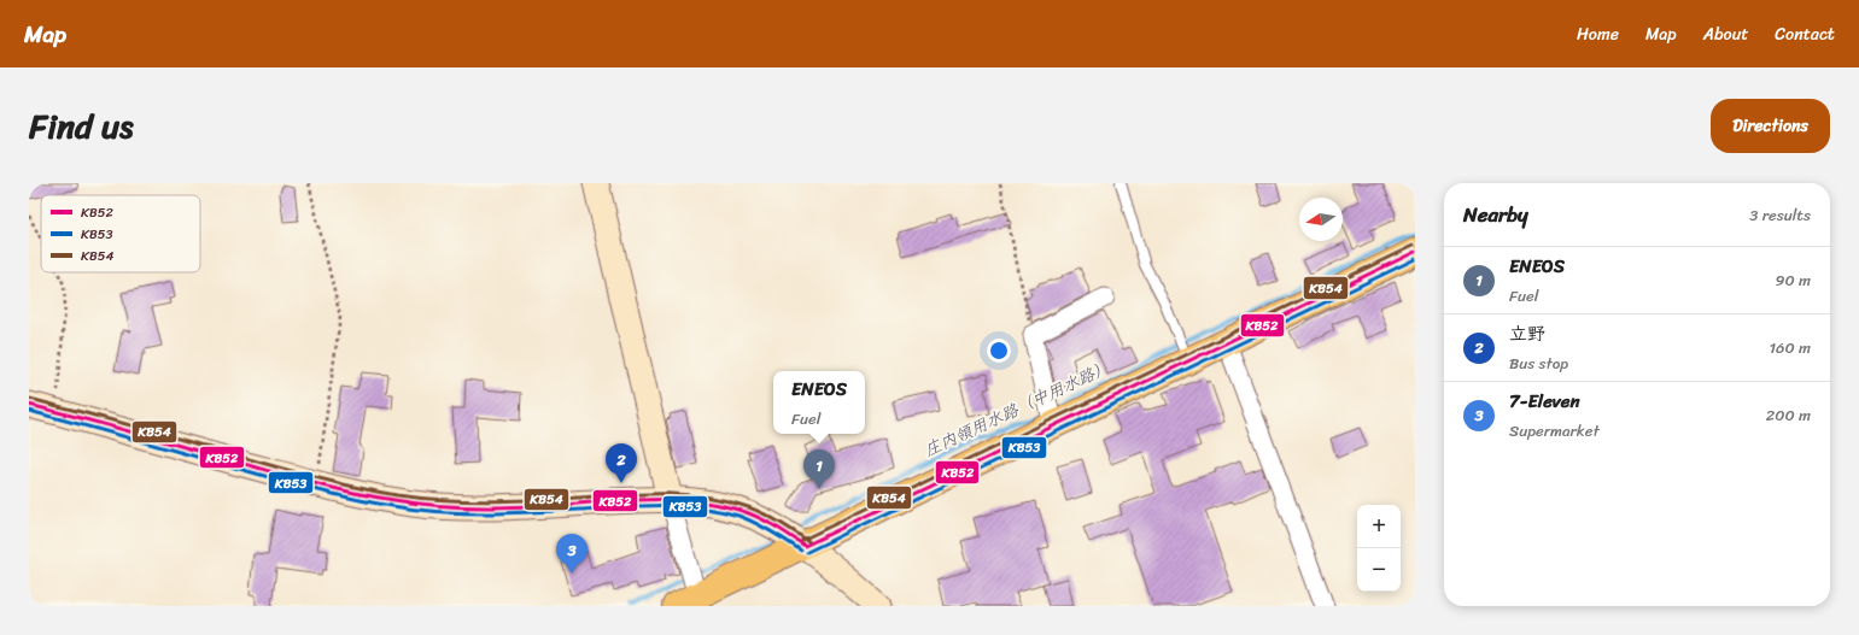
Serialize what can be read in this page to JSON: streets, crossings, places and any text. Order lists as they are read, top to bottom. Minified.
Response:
{"water":["庄内領用水路（中用水路）"],"lines":["transit line KB54","transit line KB52","transit line KB53"],"legend":["KB52","KB53","KB54"],"north":"left","page":{"header":"Map","nav":["Home","Map","About","Contact"],"title":"Find us","buttons":"Directions","heading":["Nearby","3 results"],"list":[{"mark":"1","name":"ENEOS","note":"Fuel","value":"90 m"},{"mark":"2","name":"立野","note":"Bus stop","value":"160 m"},{"mark":"3","name":"7-Eleven","note":"Supermarket","value":"200 m"}],"popup":["ENEOS","Fuel"],"pins":["2","1","3"],"map_buttons":["+","−"]}}
